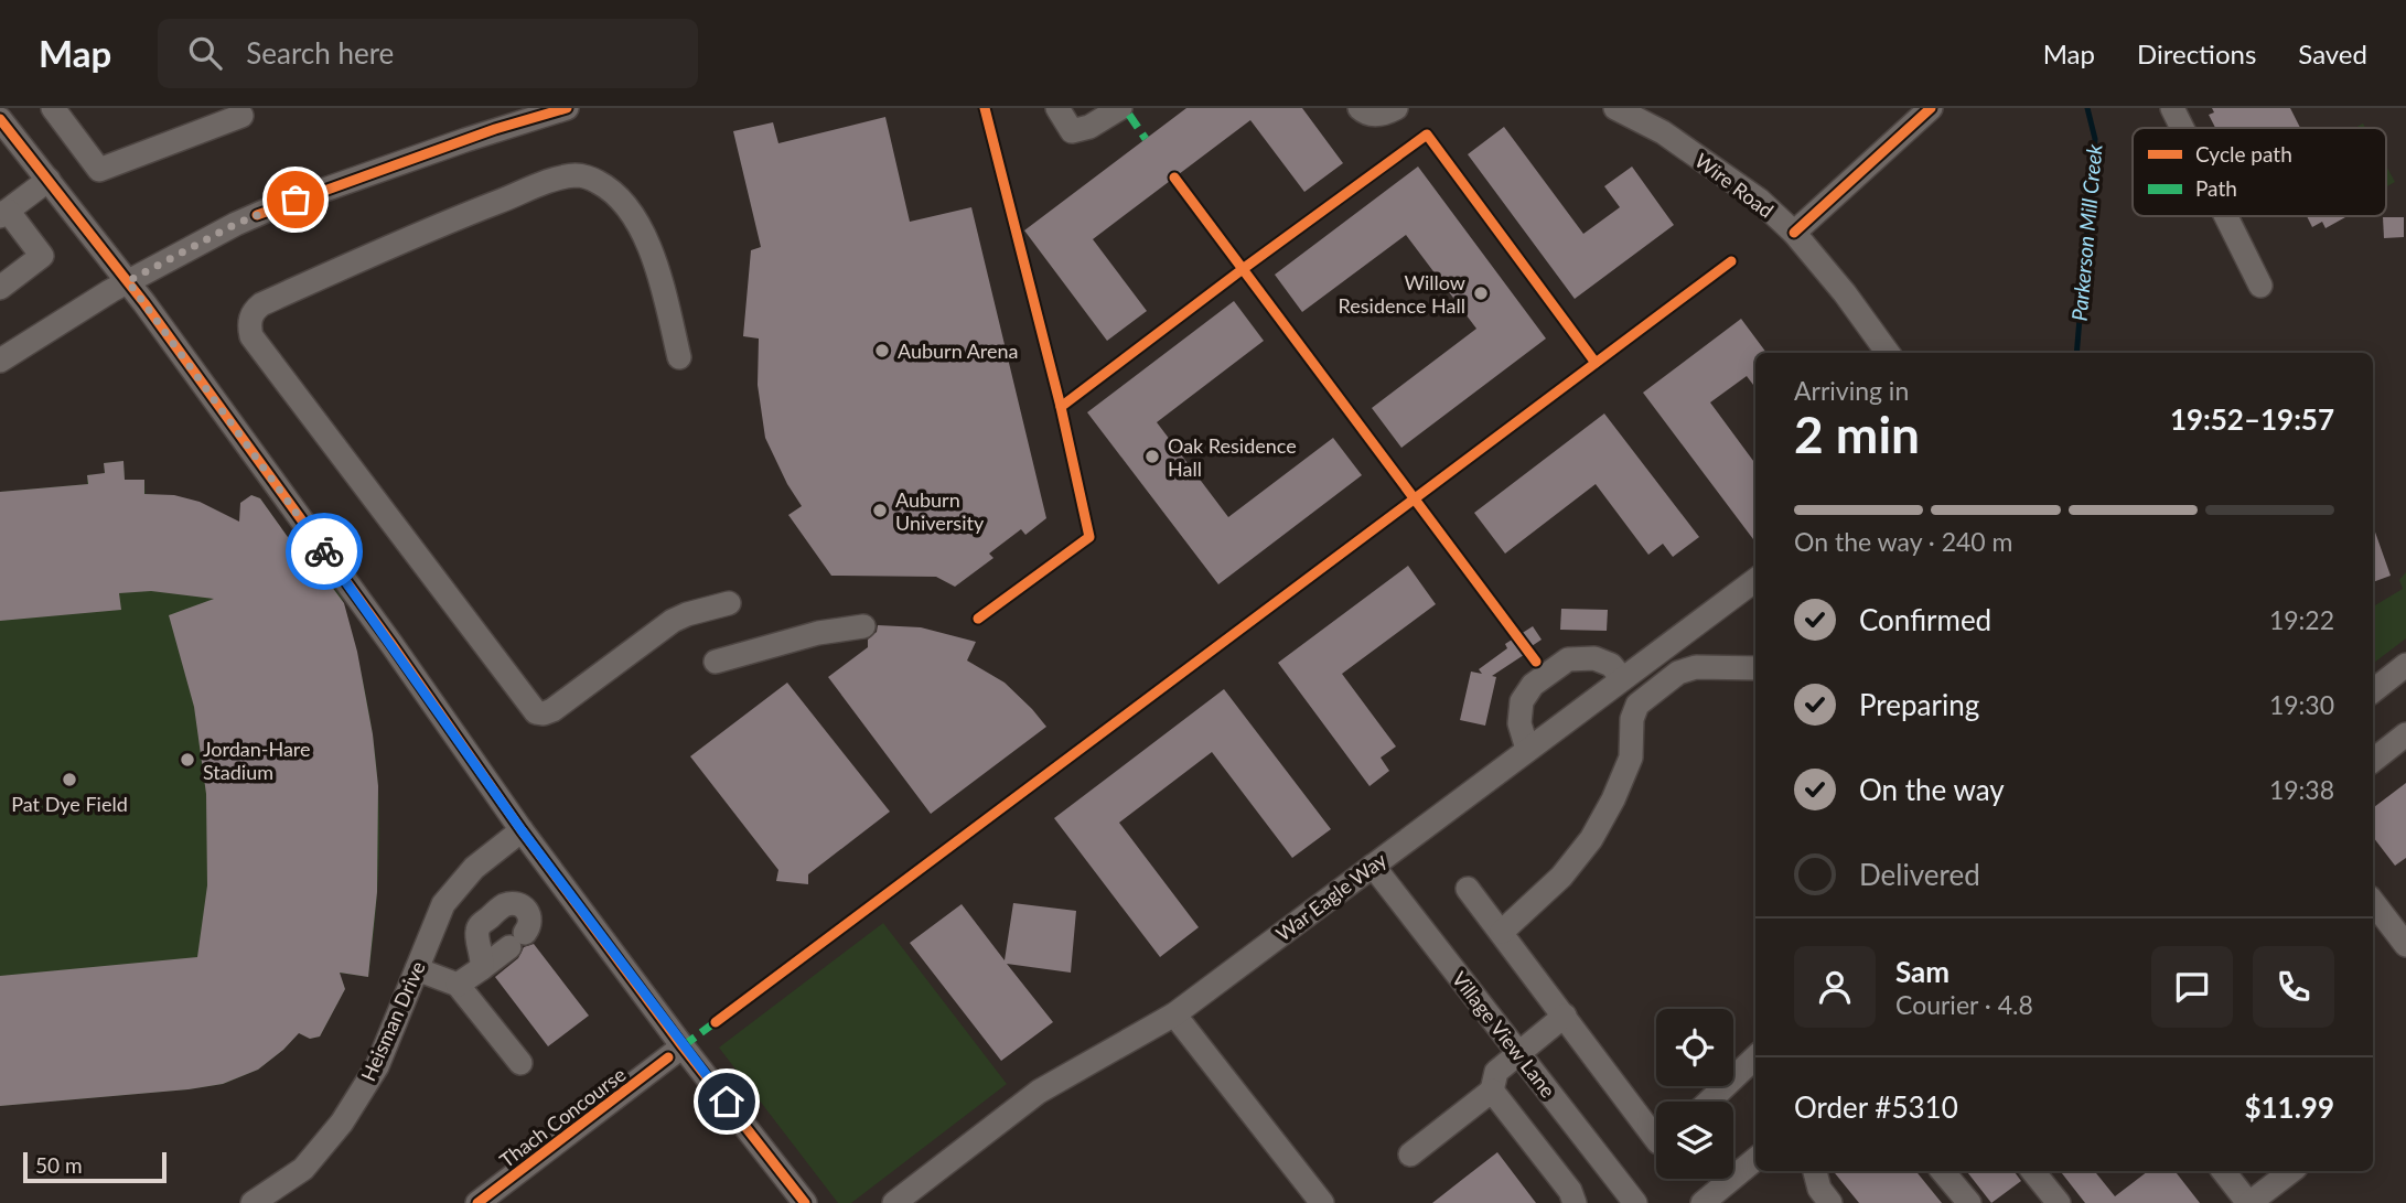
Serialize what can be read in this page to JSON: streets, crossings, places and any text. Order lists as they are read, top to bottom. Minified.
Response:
{"streets":{"street":["Wire Road","War Eagle Way","Heisman Drive","Village View Lane","Thach Concourse"]},"crossings":[["War Eagle Way","Village View Lane"]],"water":["Parkerson Mill Creek"],"places":["Willow Residence Hall","Auburn Arena","Oak Residence Hall","Auburn University","Jordan-Hare Stadium","Pat Dye Field"],"legend":["Cycle path","Path"],"scale_bar":"50 m","page":{"header":"Map","search":"Search here","nav":["Map","Directions","Saved"],"heading":["2 min","Arriving in","19:52–19:57"],"panel":["Sam","Courier · 4.8","Order #5310","$11.99"],"bar":"On the way · 240 m","list":[["Confirmed","19:22"],["Preparing","19:30"],["On the way","19:38"],"Delivered"],"scale":"50 m"}}
